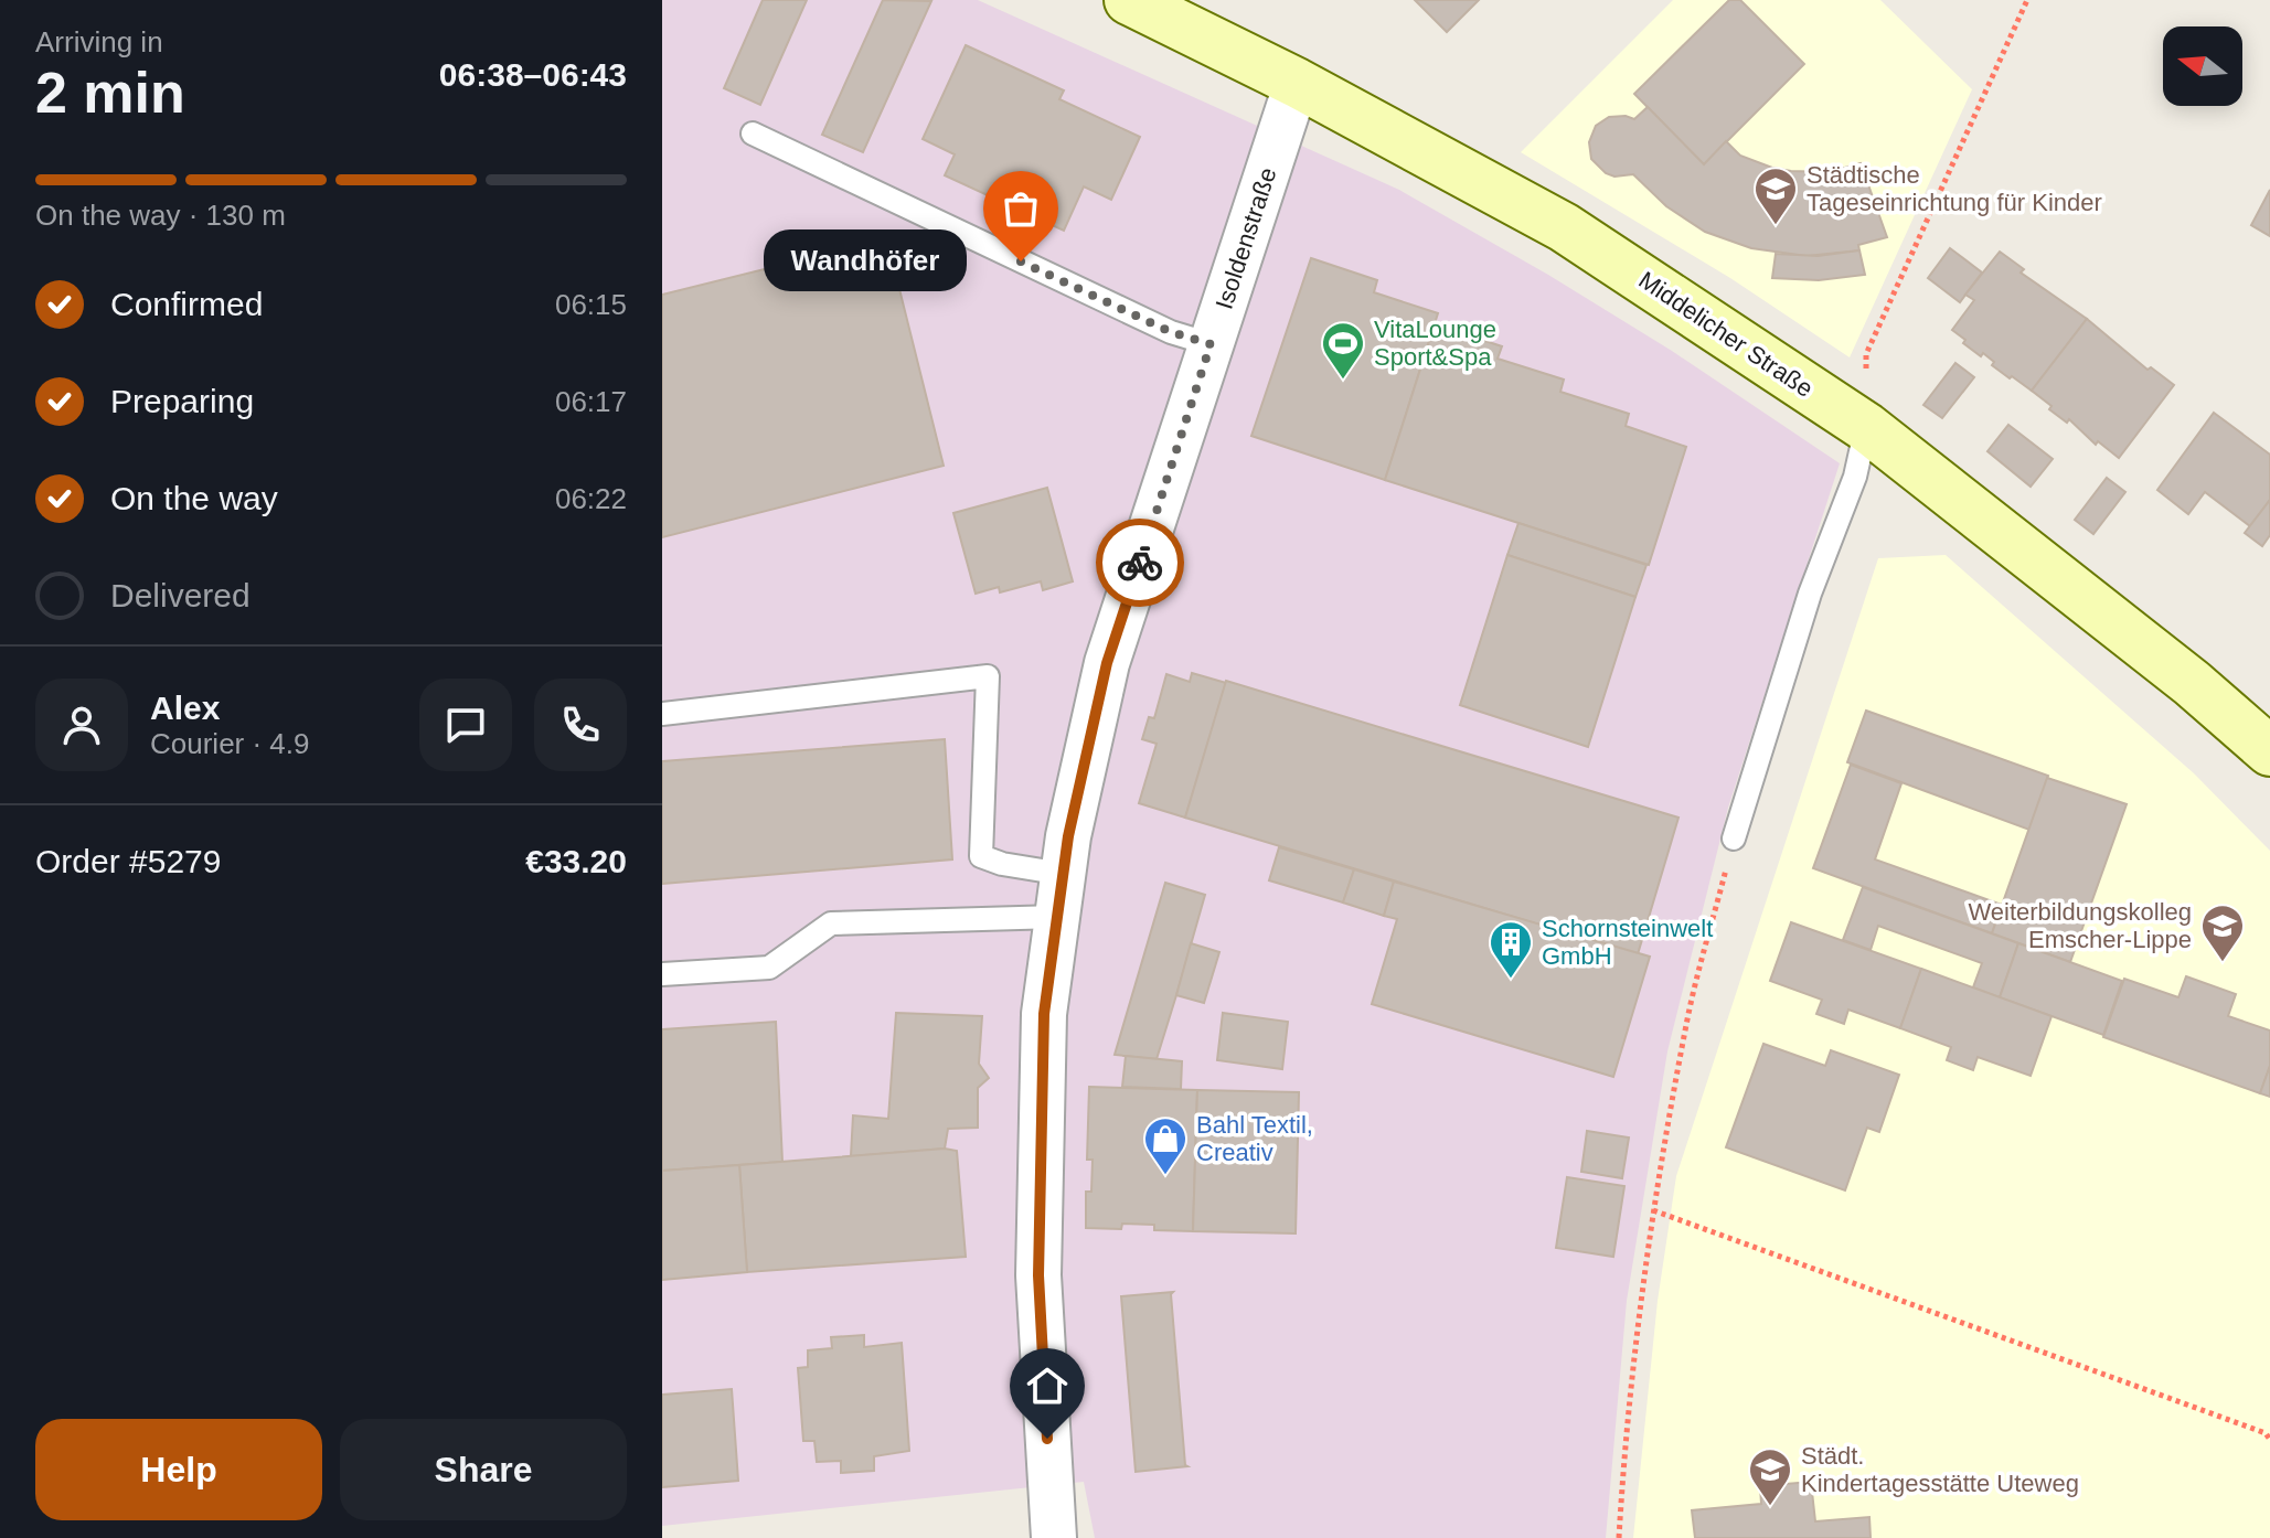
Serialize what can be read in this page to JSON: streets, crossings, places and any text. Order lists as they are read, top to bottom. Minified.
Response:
{"streets":{"street":["Isoldenstraße","Middelicher Straße"]},"crossings":[["Isoldenstraße","Middelicher Straße"]],"places":{"school or university":["Städtische Tageseinrichtung für Kinder","Weiterbildungskolleg Emscher-Lippe","Städt. Kindertagesstätte Uteweg"],"other":["Wandhöfer"],"sports":["VitaLounge Sport&Spa"],"building":["Schornsteinwelt GmbH"],"shop":["Bahl Textil, Creativ"]},"north":"left","page":{"heading":["2 min","Arriving in","06:38–06:43"],"panel":["Alex","Courier · 4.9","Order #5279","€33.20"],"bar":"On the way · 130 m","bubble":"Wandhöfer","list":[["Confirmed","06:15"],["Preparing","06:17"],["On the way","06:22"],"Delivered"],"buttons":["Help","Share"]}}
